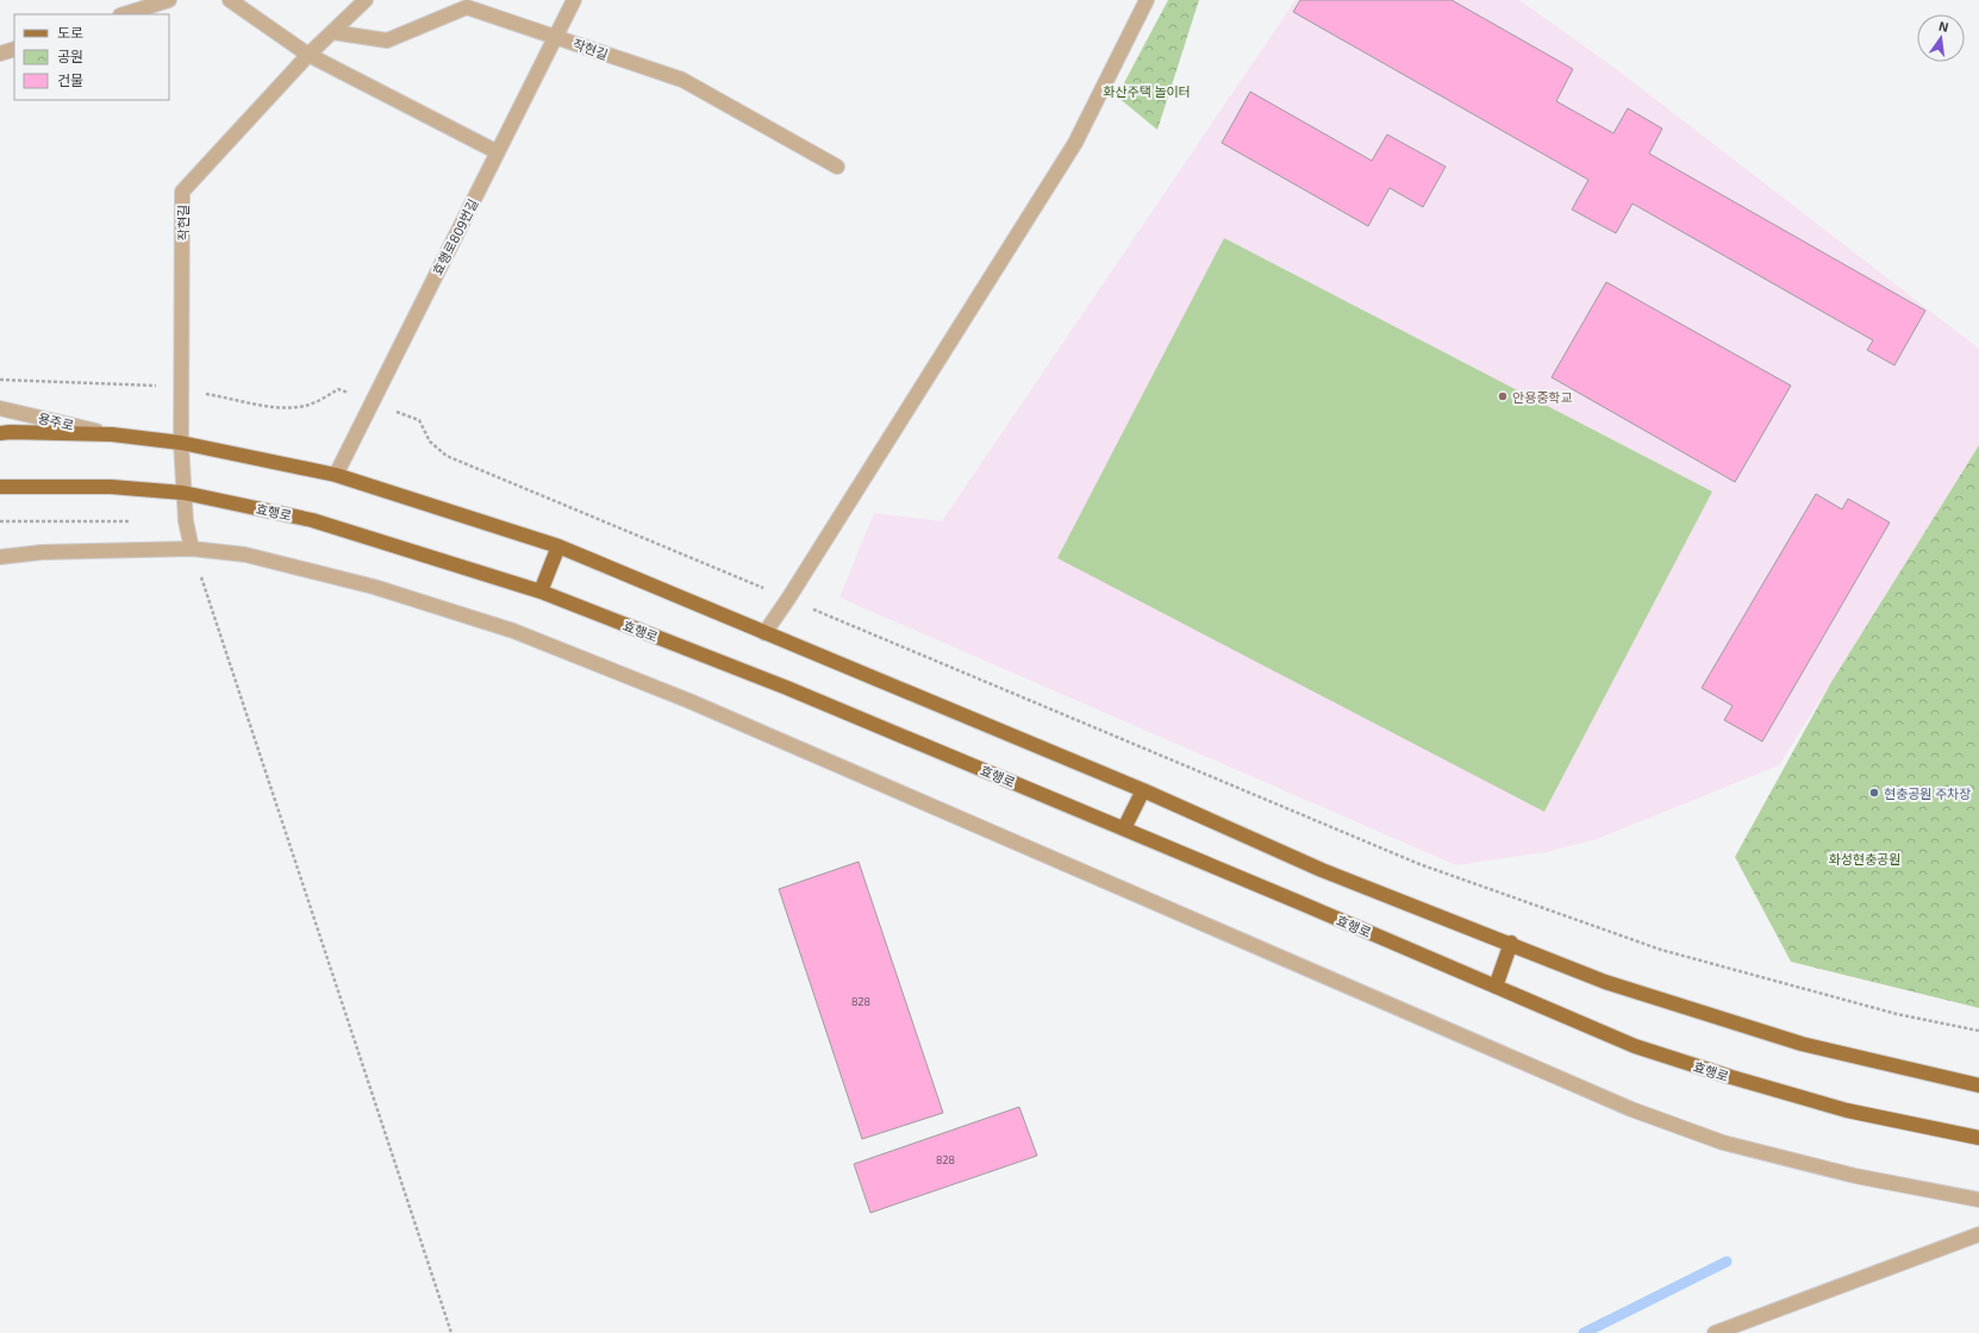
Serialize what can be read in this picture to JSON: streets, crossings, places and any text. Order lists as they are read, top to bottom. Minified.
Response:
{"streets":{"main road":["효행로"],"street":["작현길","효행로809번길","용주로"]},"crossings":[["작현길","효행로809번길"],["작현길","효행로"]],"parks":["화산주택 놀이터","화성현충공원"],"places":["안용중학교","현충공원 주차장"],"house_numbers":["828","828"],"legend":["도로","공원","건물"],"north":"top"}
